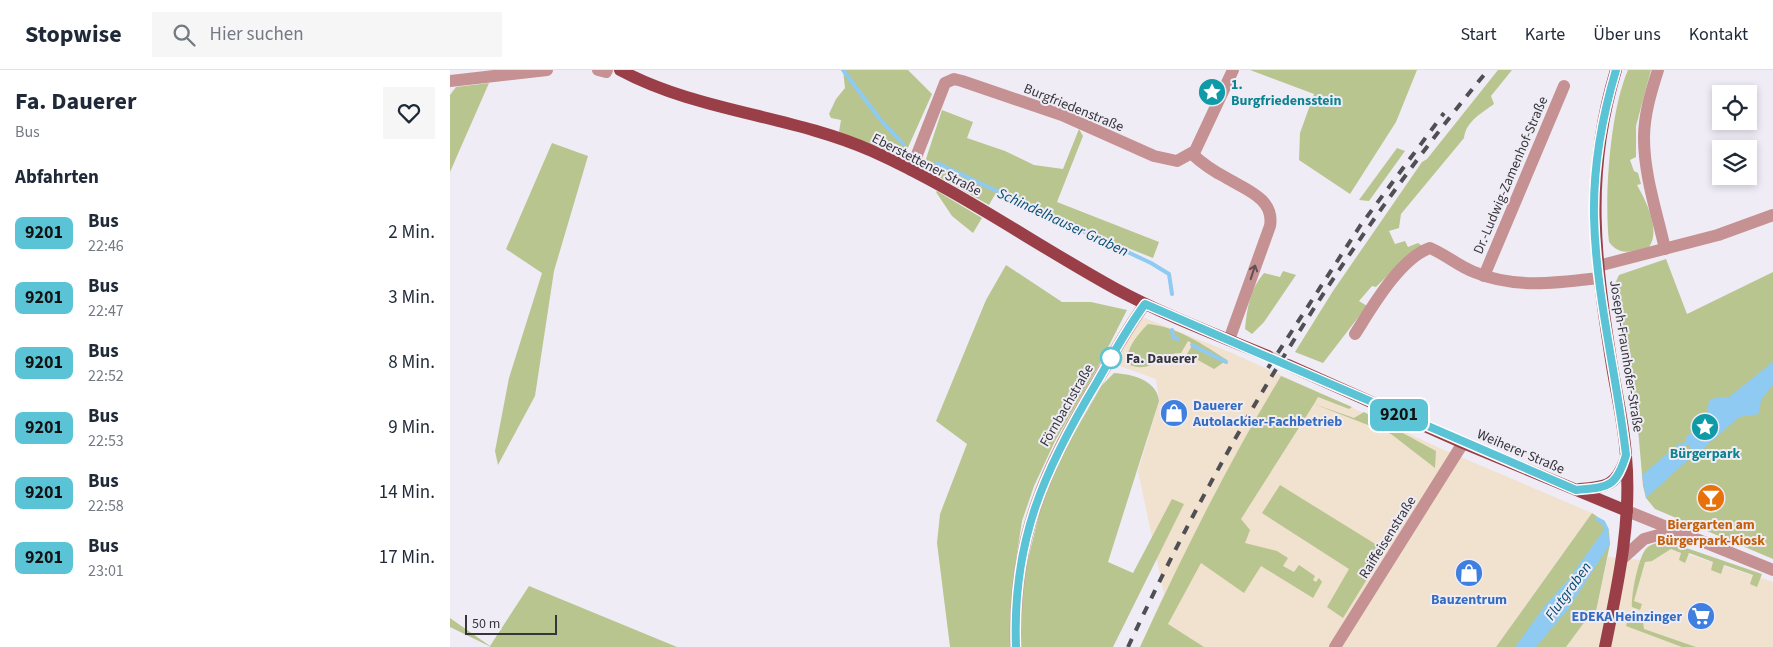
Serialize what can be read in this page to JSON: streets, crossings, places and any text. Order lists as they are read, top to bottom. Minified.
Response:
{"streets":{"main road":["Eberstettener Straße","Joseph-Fraunhofer-Straße","Weiherer Straße"],"street":["Burgfriedenstraße","Dr.-Ludwig-Zamenhof-Straße","Förnbachstraße","Raiffeisenstraße"]},"crossings":[["Burgfriedenstraße","Eberstettener Straße"],["Eberstettener Straße","Förnbachstraße"],["Dr.-Ludwig-Zamenhof-Straße","Joseph-Fraunhofer-Straße"],["Joseph-Fraunhofer-Straße","Weiherer Straße"],["Weiherer Straße","Raiffeisenstraße"]],"water":["Schindelhauser Graben","Flutgraben"],"places":{"place":["1. Burgfriedensstein","Bürgerpark"],"other":["Fa. Dauerer"],"shop":["Dauerer Autolackier-Fachbetrieb","Bauzentrum"],"bar":["Biergarten am Bürgerpark-Kiosk"],"supermarket":["EDEKA Heinzinger"]},"lines":["bus line 9201"],"scale_bar":"50 m","page":{"header":"Stopwise","search":"Hier suchen","nav":["Start","Karte","Über uns","Kontakt"],"heading":[["Fa. Dauerer","Bus"],"Abfahrten"],"on_map":"9201","list":[{"mark":"9201","name":"Bus","note":"22:46","value":"2 Min."},{"mark":"9201","name":"Bus","note":"22:47","value":"3 Min."},{"mark":"9201","name":"Bus","note":"22:52","value":"8 Min."},{"mark":"9201","name":"Bus","note":"22:53","value":"9 Min."},{"mark":"9201","name":"Bus","note":"22:58","value":"14 Min."},{"mark":"9201","name":"Bus","note":"23:01","value":"17 Min."}],"scale":"50 m"}}
